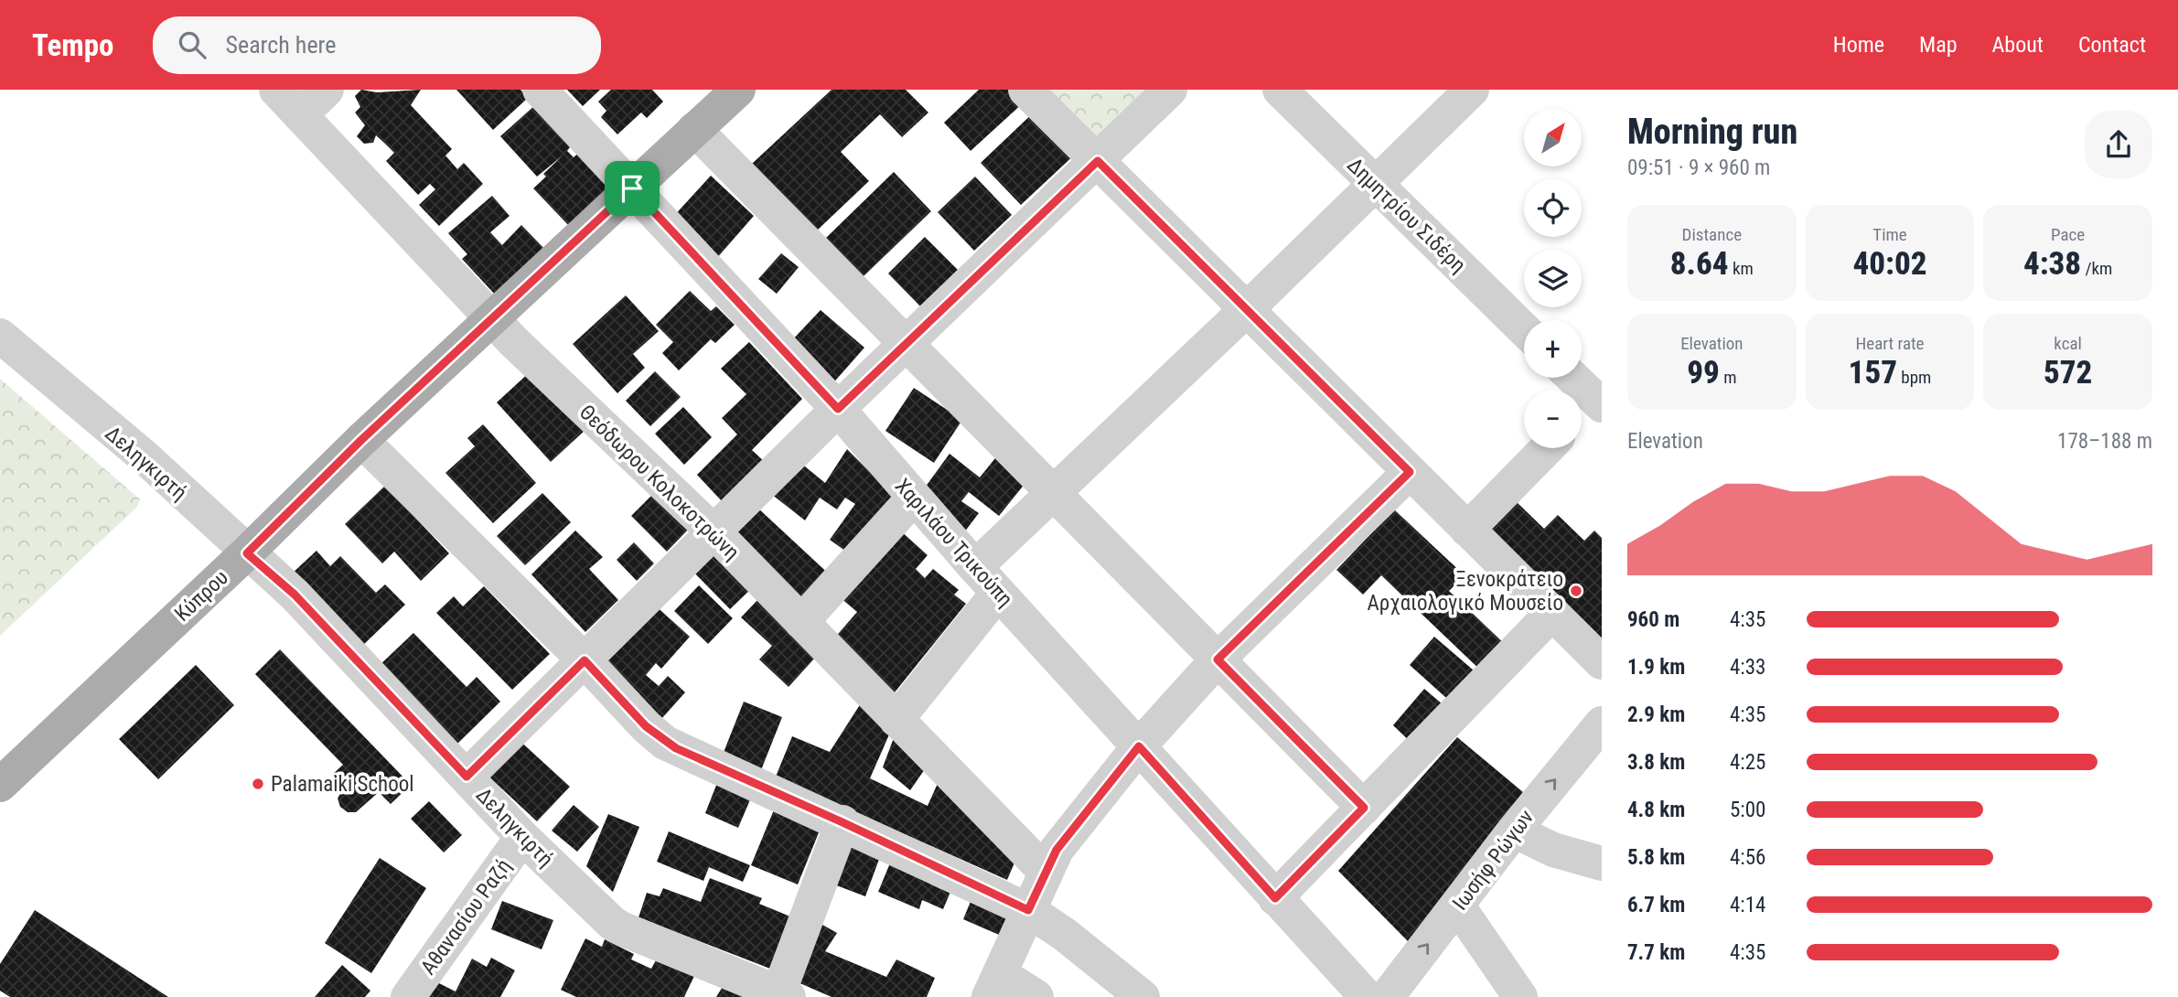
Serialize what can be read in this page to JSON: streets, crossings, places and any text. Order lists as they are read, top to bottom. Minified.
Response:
{"streets":{"main road":["Κύπρου"],"street":["Δημητρίου Σιδέρη","Δεληγκιρτή","Θεόδωρου Κολοκοτρώνη","Χαριλάου Τρικούπη","Ιωσήφ Ρώγων","Αθανασίου Ραζή"]},"crossings":[["Δεληγκιρτή","Κύπρου"],["Δεληγκιρτή","Αθανασίου Ραζή"],["Θεόδωρου Κολοκοτρώνη","Κύπρου"],["Χαριλάου Τρικούπη","Κύπρου"]],"places":["Ξενοκράτειο Αρχαιολογικό Μουσείο","Palamaiki School"],"north":"top right","page":{"header":"Tempo","search":"Search here","nav":["Home","Map","About","Contact"],"heading":["Morning run","09:51 · 9 × 960 m"],"map_buttons":["+","−"],"stats":[["Distance","8.64 km"],["Time","40:02"],["Pace","4:38 /km"],["Elevation","99 m"],["Heart rate","157 bpm"],["kcal","572"]],"chart":["Elevation","178–188 m"],"list":[{"name":"960 m","note":"4:35"},{"name":"1.9 km","note":"4:33"},{"name":"2.9 km","note":"4:35"},{"name":"3.8 km","note":"4:25"},{"name":"4.8 km","note":"5:00"},{"name":"5.8 km","note":"4:56"},{"name":"6.7 km","note":"4:14"},{"name":"7.7 km","note":"4:35"}]}}
